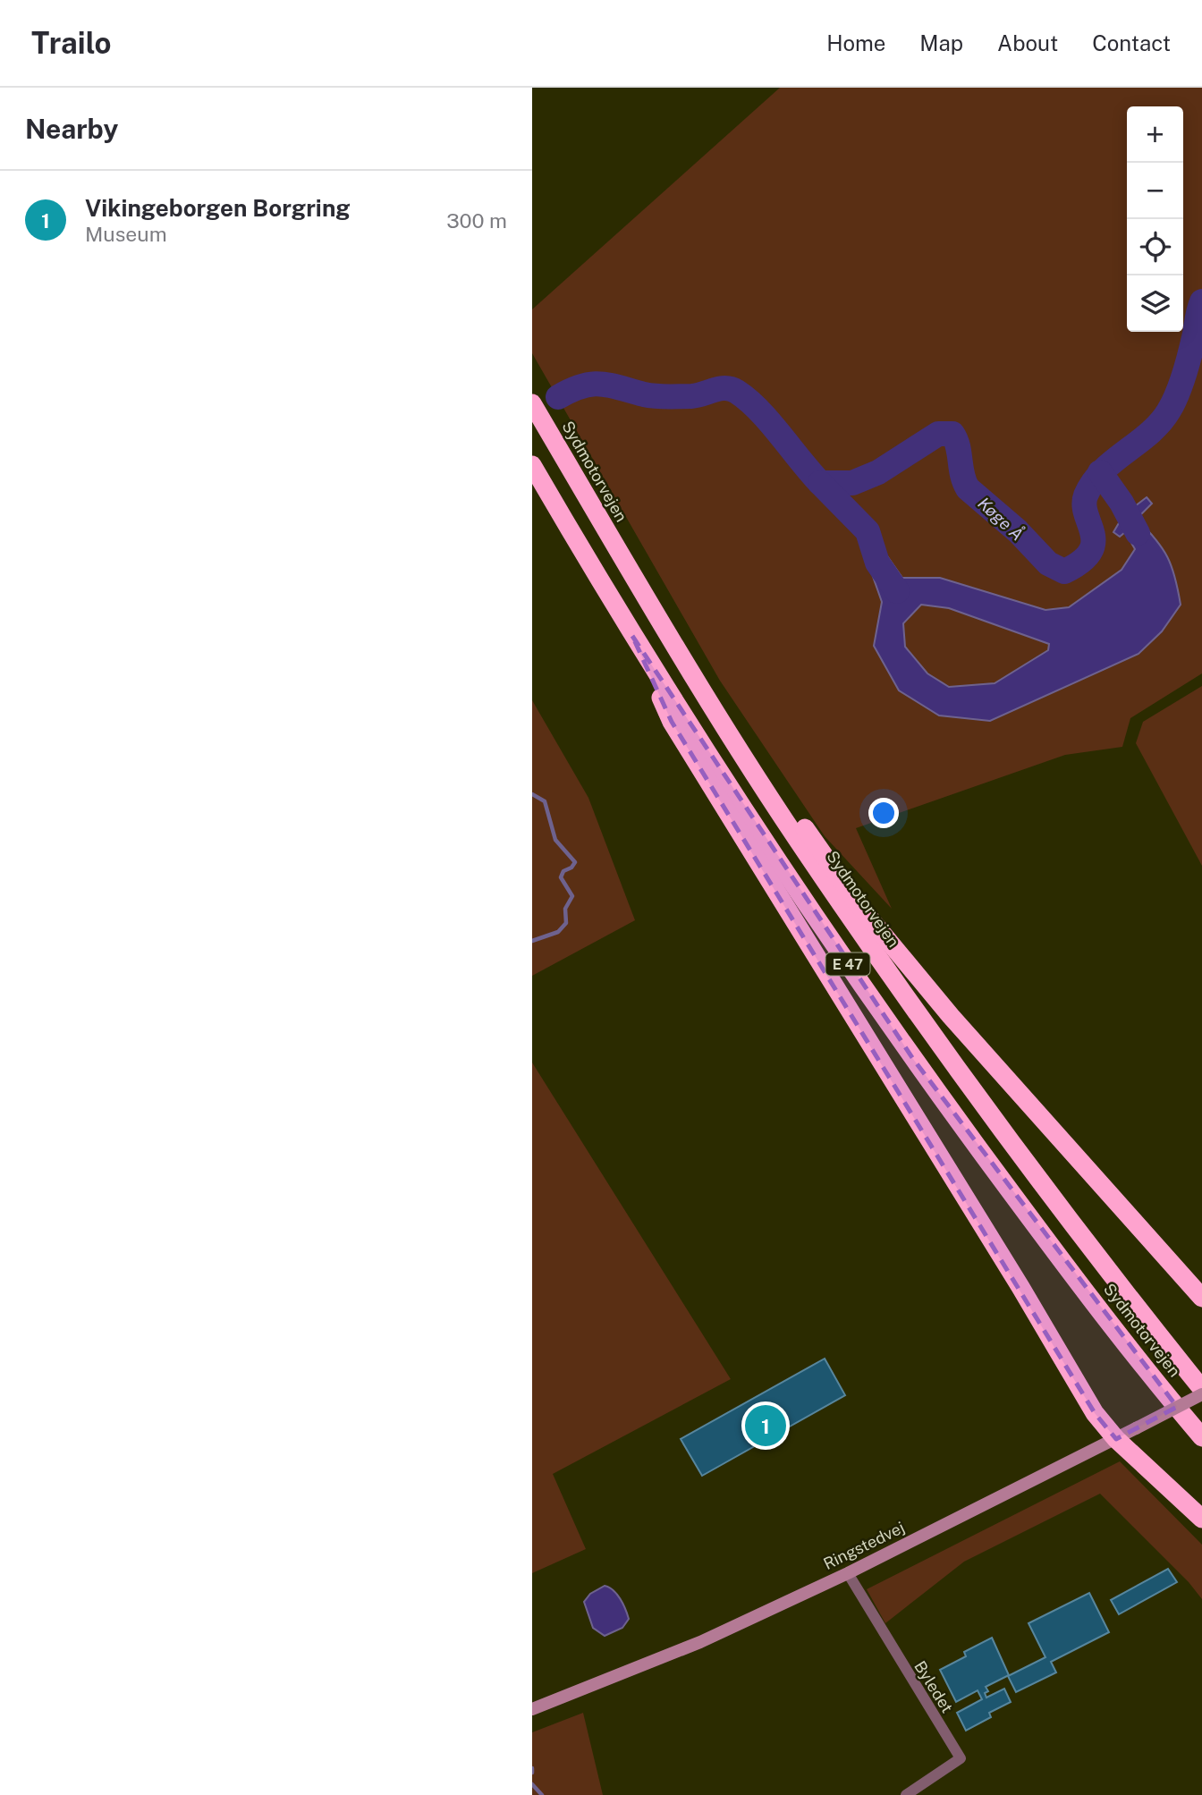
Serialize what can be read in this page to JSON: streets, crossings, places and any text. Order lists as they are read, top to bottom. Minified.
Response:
{"streets":{"highway":["Sydmotorvejen","E 47"],"main road":["Ringstedvej"],"street":["Byledet"]},"crossings":[["Ringstedvej","Byledet"]],"water":["Køge Å"],"page":{"header":"Trailo","nav":["Home","Map","About","Contact"],"heading":"Nearby","map_buttons":["+","−"],"list":[{"mark":"1","name":"Vikingeborgen Borgring","note":"Museum","value":"300 m"}],"pins":"1"}}
